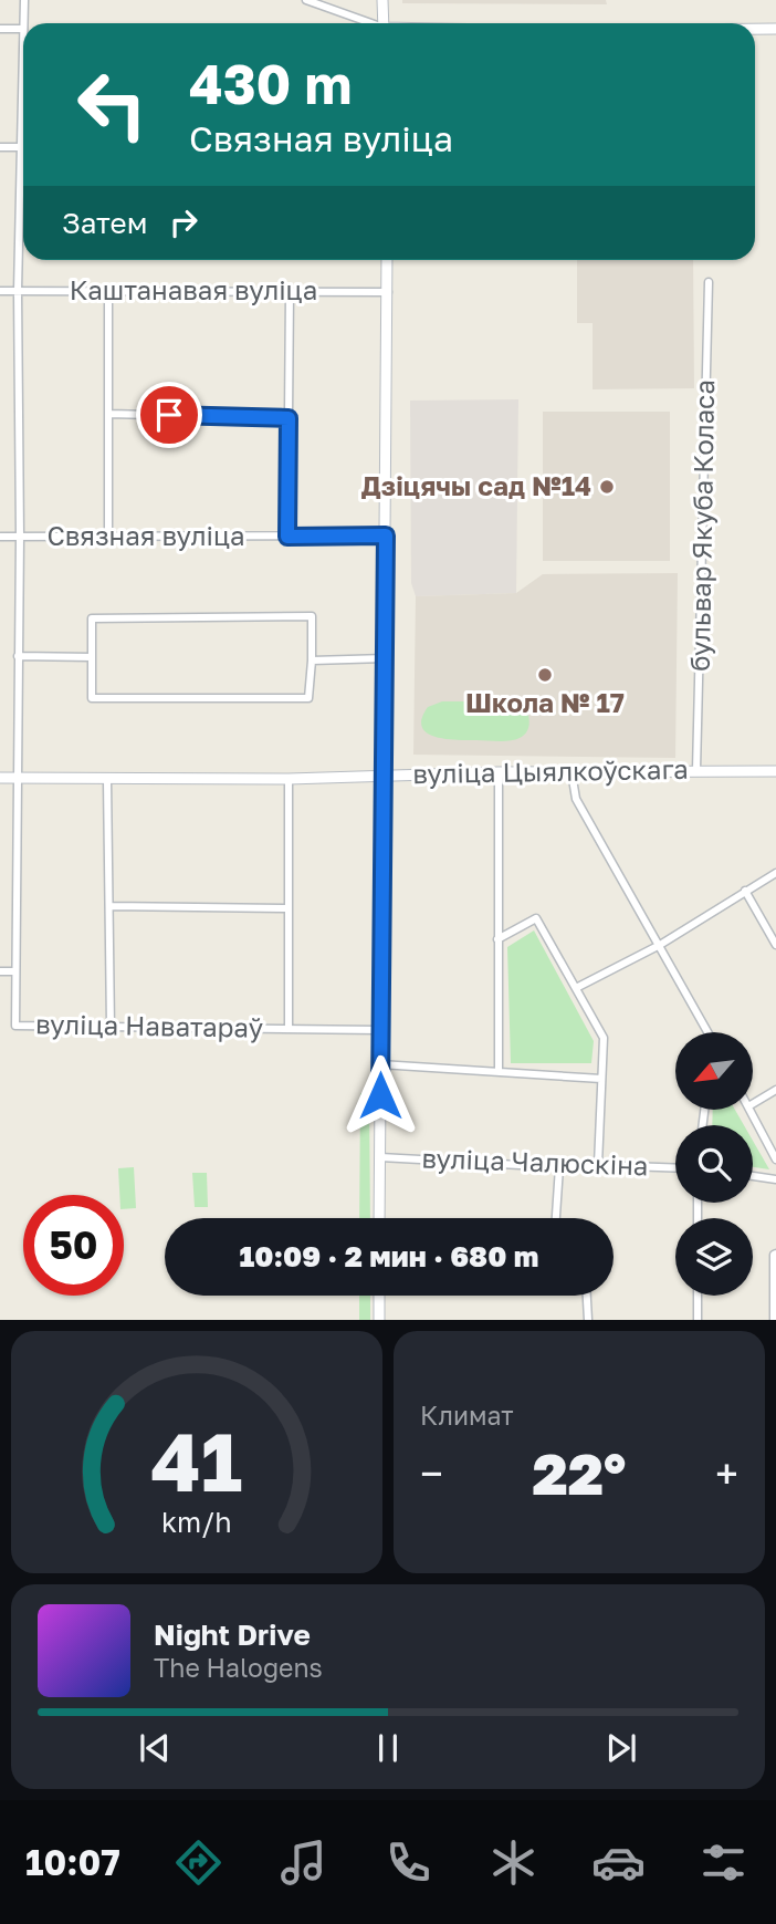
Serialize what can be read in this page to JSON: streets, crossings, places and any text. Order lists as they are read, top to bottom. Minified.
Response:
{"streets":{"main road":["вуліца Цыялкоўскага"],"street":["Каштанавая вуліца","бульвар Якуба Коласа","Связная вуліца","вуліца Наватараў","вуліца Чалюскіна"]},"crossings":[["Каштанавая вуліца","вуліца Наватараў"],["бульвар Якуба Коласа","вуліца Цыялкоўскага"],["Связная вуліца","вуліца Наватараў"],["вуліца Цыялкоўскага","вуліца Наватараў"]],"places":["Дзіцячы сад №14","Школа № 17"],"north":"bottom left","page":{"turn":["430 m","Связная вуліца"],"then":"Затем","limit":"50","trip":"10:09 · 2 мин · 680 m","tile":"Климат","heat":["−","22°","+"],"song":["Night Drive","The Halogens"],"tabs":"10:07","gauge":["41","km/h"]}}
